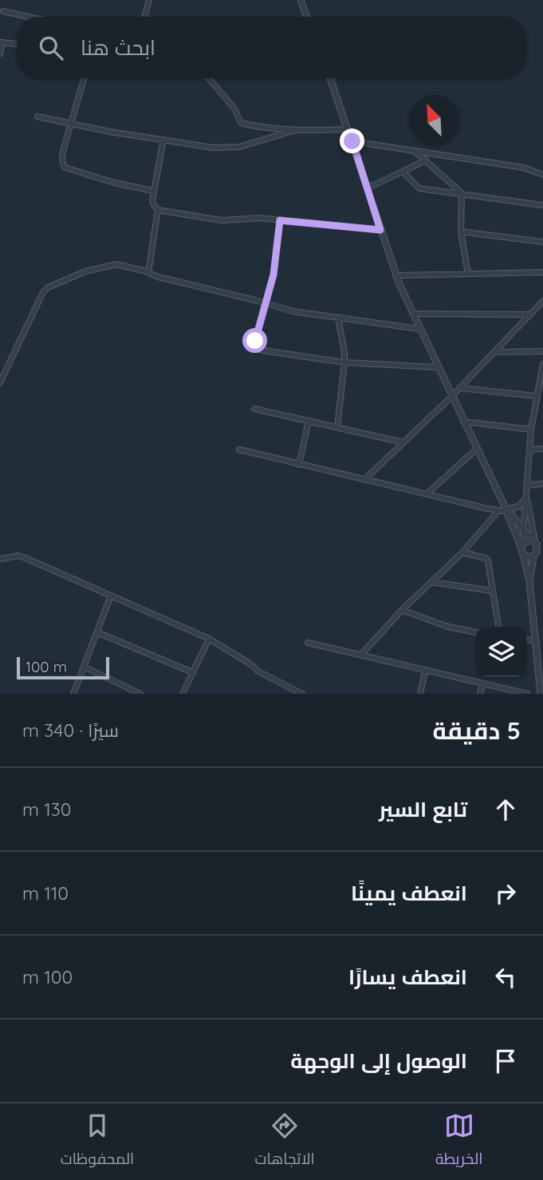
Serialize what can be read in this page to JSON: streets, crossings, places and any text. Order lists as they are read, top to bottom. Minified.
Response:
{"scale_bar":"100 m","north":"top left","page":{"search":"ابحث هنا","scale":"100 m","heading":["5 دقيقة","سيرًا · 340 m"],"list":[["تابع السير","130 m"],["انعطف يمينًا","110 m"],["انعطف يسارًا","100 m"],"الوصول إلى الوجهة"],"nav":["الخريطة","الاتجاهات","المحفوظات"]}}
